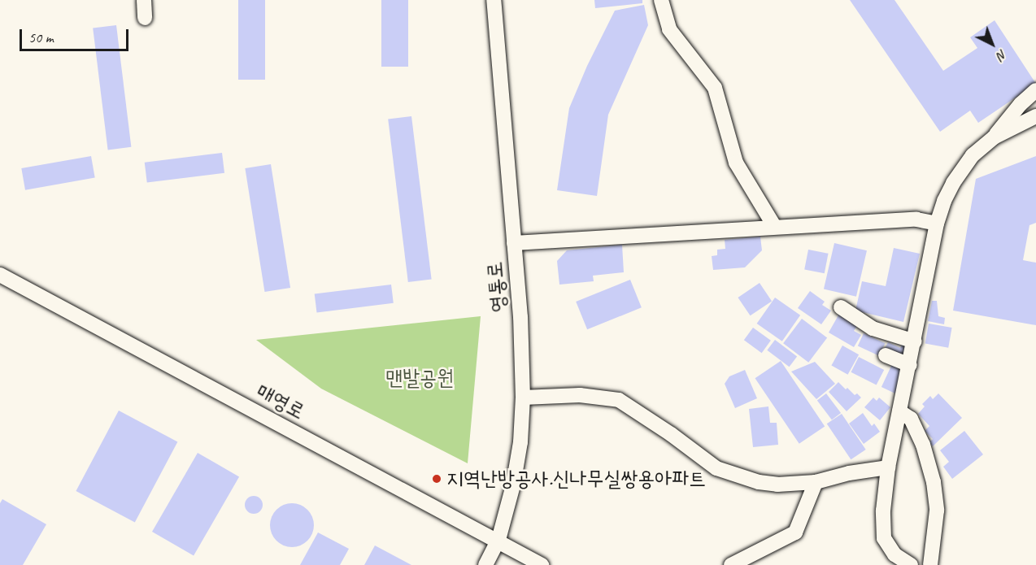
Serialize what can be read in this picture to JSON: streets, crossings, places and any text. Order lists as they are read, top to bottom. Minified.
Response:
{"streets":{"street":["영통로","매영로"]},"crossings":[["영통로","매영로"]],"parks":["맨발공원"],"places":["지역난방공사.신나무실쌍용아파트"],"scale_bar":"50 m","north":"bottom right"}
